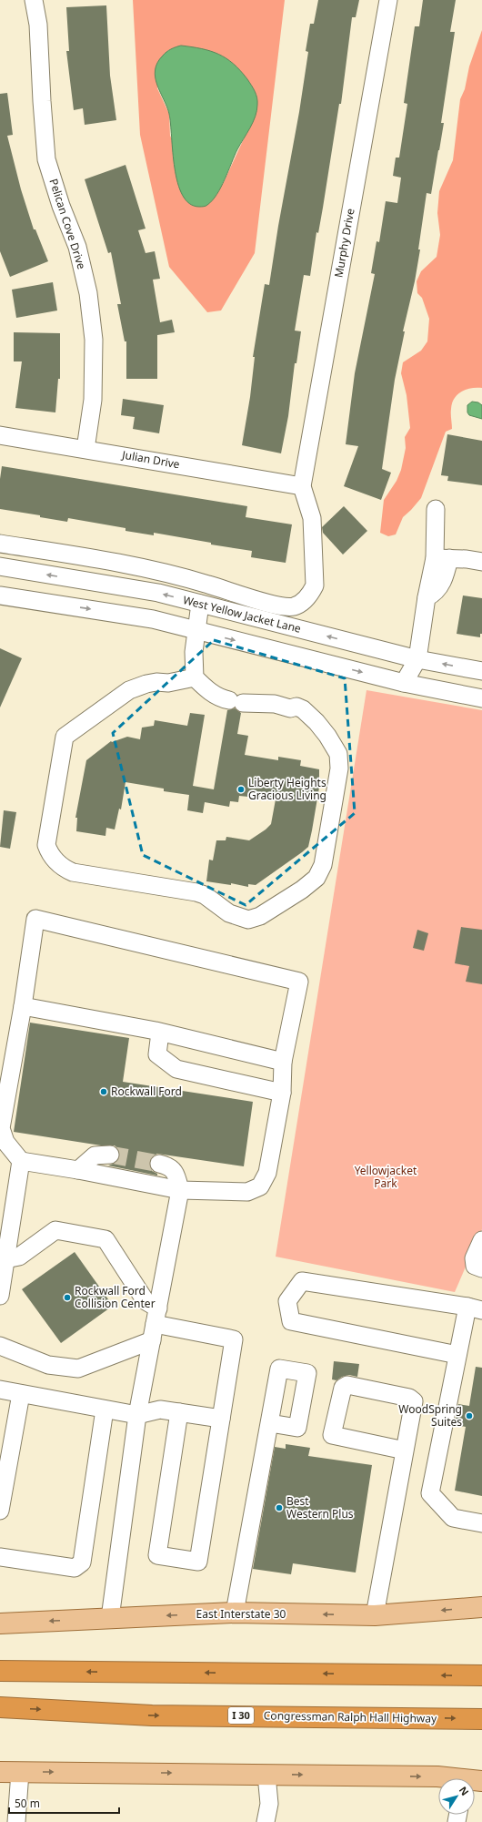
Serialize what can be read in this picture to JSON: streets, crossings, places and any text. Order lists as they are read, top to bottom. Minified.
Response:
{"streets":{"highway":["I 30","Congressman Ralph Hall Highway"],"main road":["East Interstate 30"],"street":["Pelican Cove Drive","Murphy Drive","Julian Drive","West Yellow Jacket Lane"]},"crossings":[["Pelican Cove Drive","Julian Drive"],["Murphy Drive","Julian Drive"]],"parks":["Yellowjacket Park"],"places":["Liberty Heights Gracious Living","Rockwall Ford","Rockwall Ford Collision Center","WoodSpring Suites","Best Western Plus"],"scale_bar":"50 m","north":"top right"}
